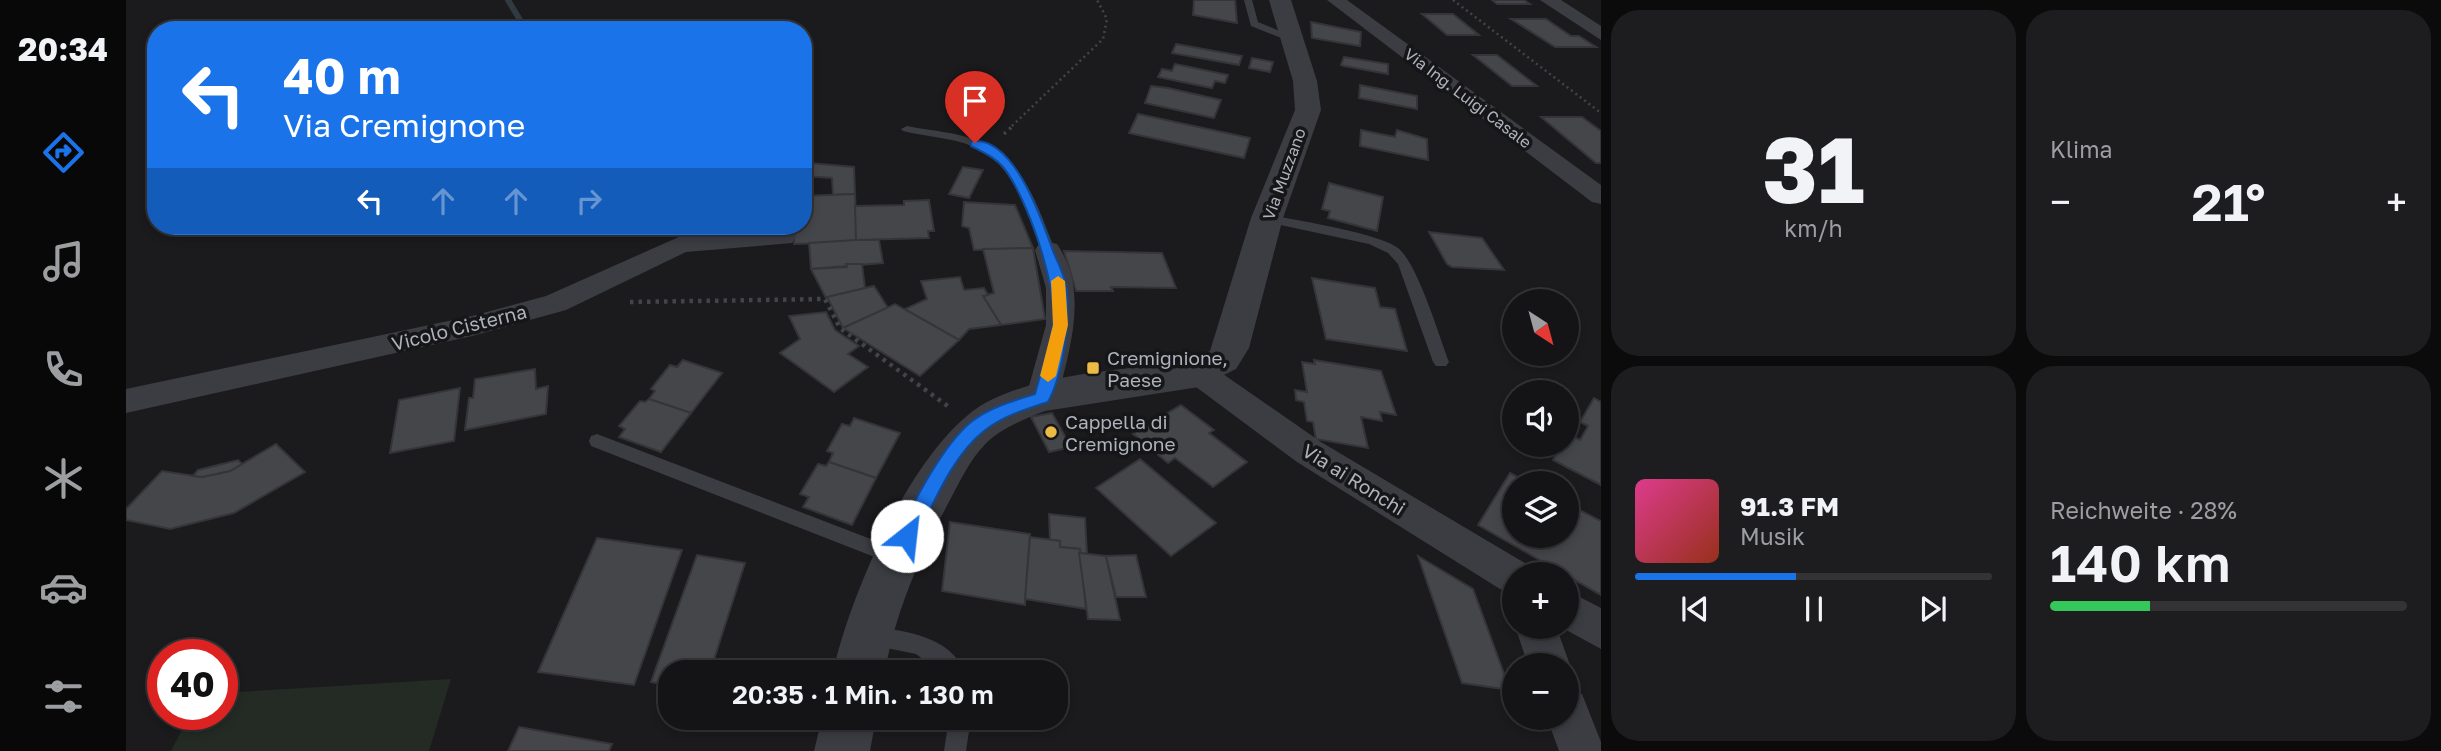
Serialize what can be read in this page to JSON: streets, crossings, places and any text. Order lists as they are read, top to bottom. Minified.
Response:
{"streets":{"street":["Via Ing. Luigi Casale","Via Muzzano","Vicolo Cisterna","Via ai Ronchi"]},"crossings":[["Via Muzzano","Via ai Ronchi"]],"places":{"transit":["Cremignione, Paese"],"other":["Cappella di Cremignone"]},"north":"bottom right","page":{"tabs":"20:34","tile":[["31","km/h"],"Klima",["Reichweite · 28%","140 km"]],"turn":["40 m","Via Cremignone"],"heat":["−","21°","+"],"map_buttons":["+","−"],"song":["91.3 FM","Musik"],"limit":"40","trip":"20:35 · 1 Min. · 130 m"}}
